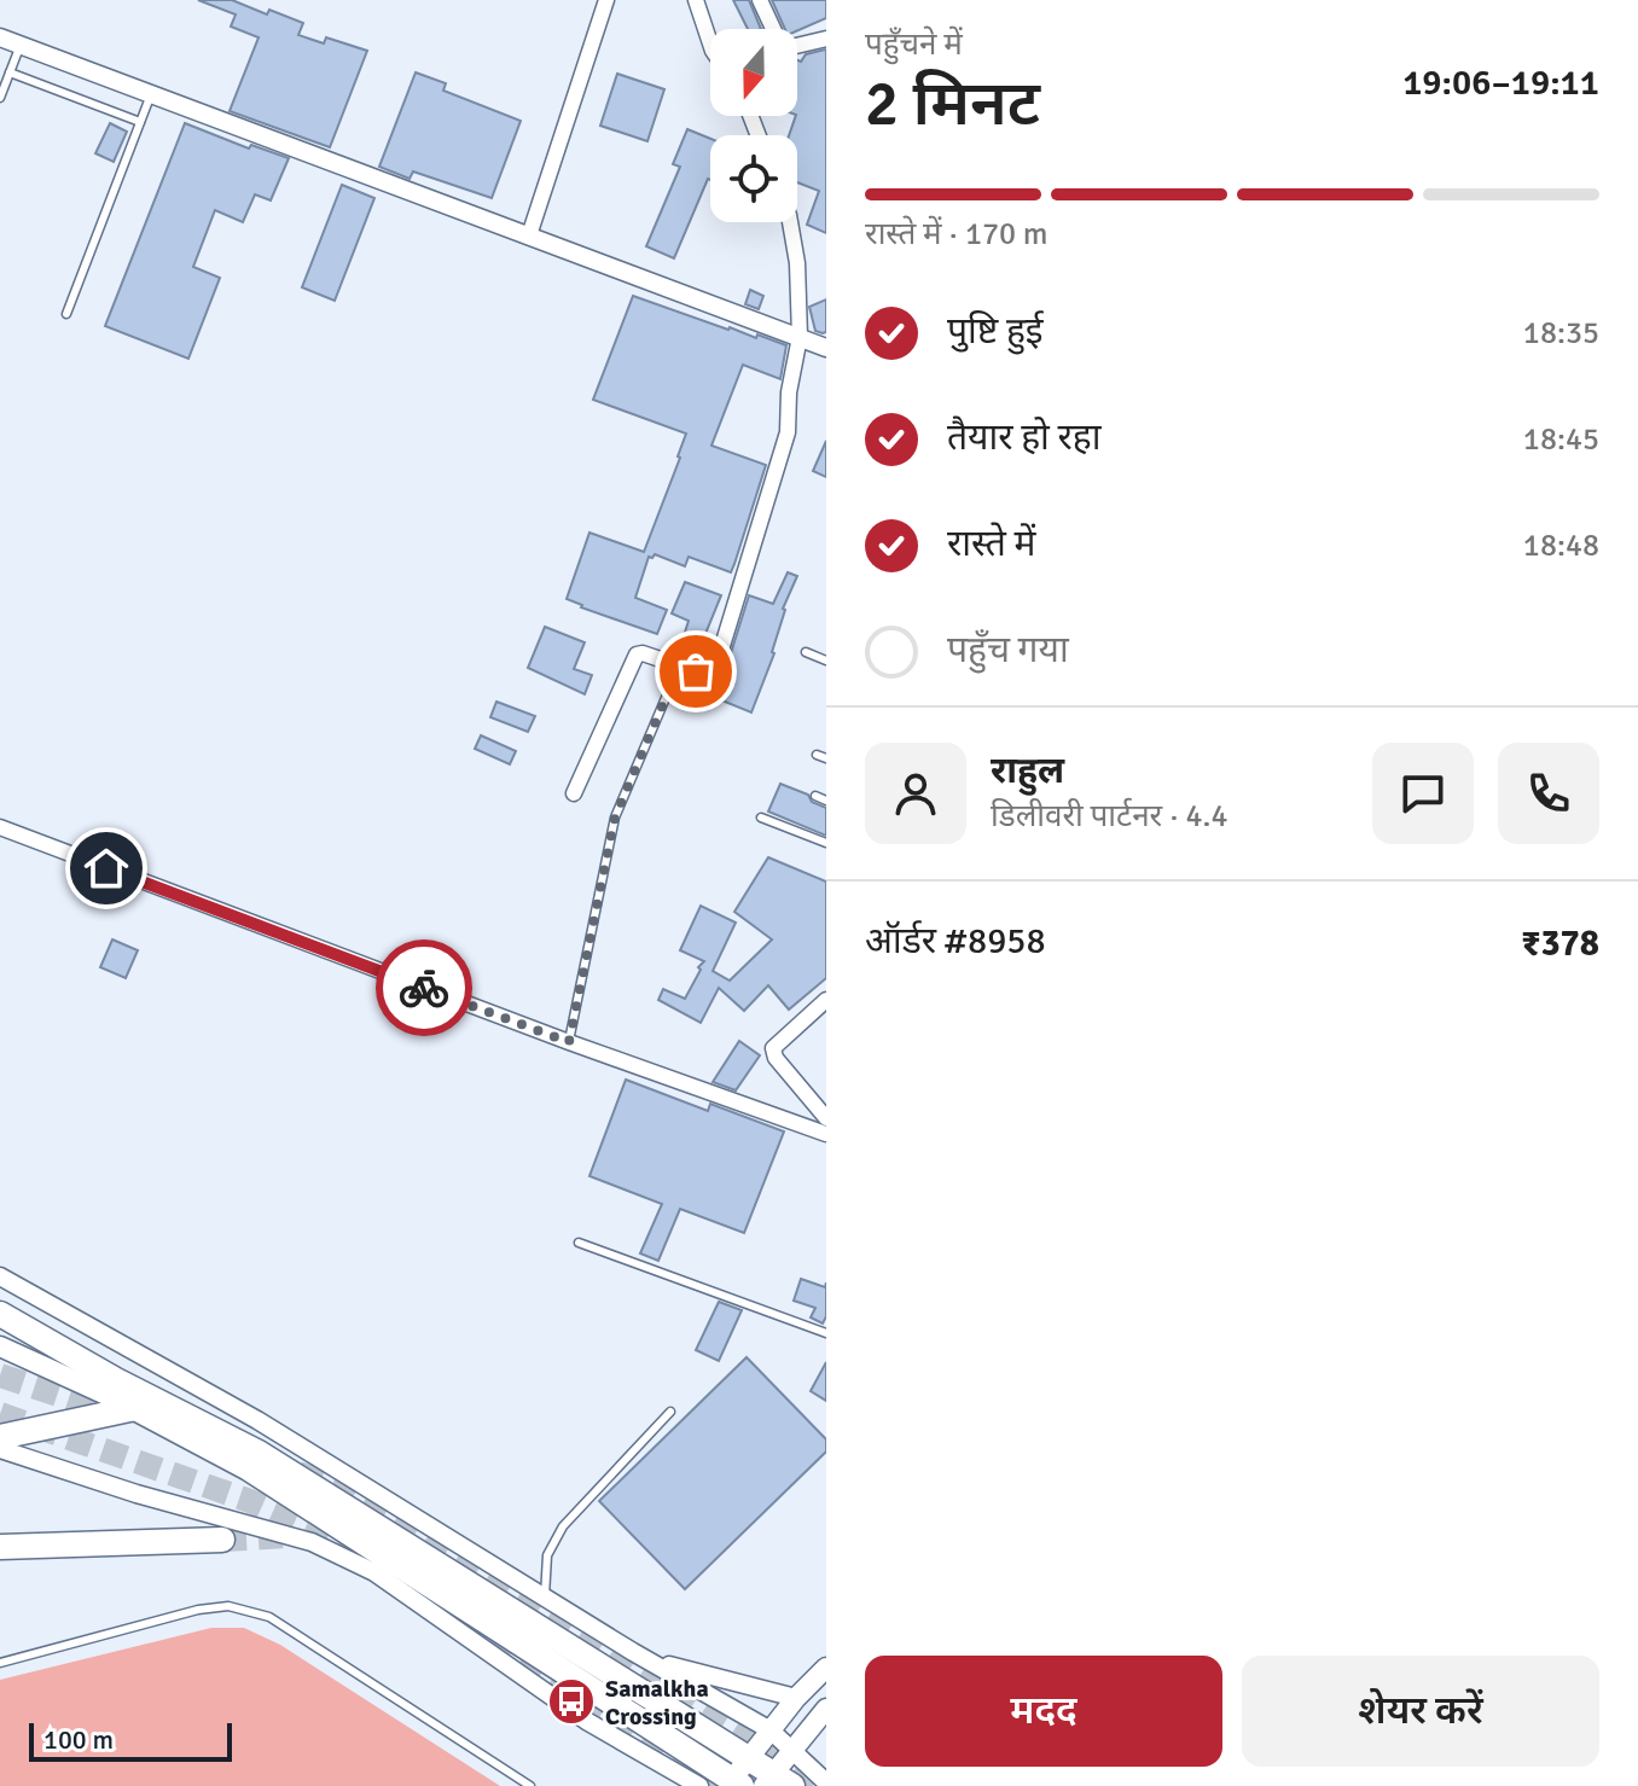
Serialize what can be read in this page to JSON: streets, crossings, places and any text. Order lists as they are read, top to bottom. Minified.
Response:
{"places":{"bus stop":["Samalkha Crossing"]},"scale_bar":"100 m","north":"bottom","page":{"heading":["2 मिनट","पहुँचने में","19:06–19:11"],"panel":["राहुल","डिलीवरी पार्टनर · 4.4","ऑर्डर #8958","₹378"],"bar":"रास्ते में · 170 m","list":[["पुष्टि हुई","18:35"],["तैयार हो रहा","18:45"],["रास्ते में","18:48"],"पहुँच गया"],"buttons":["मदद","शेयर करें"],"scale":"100 m"}}
